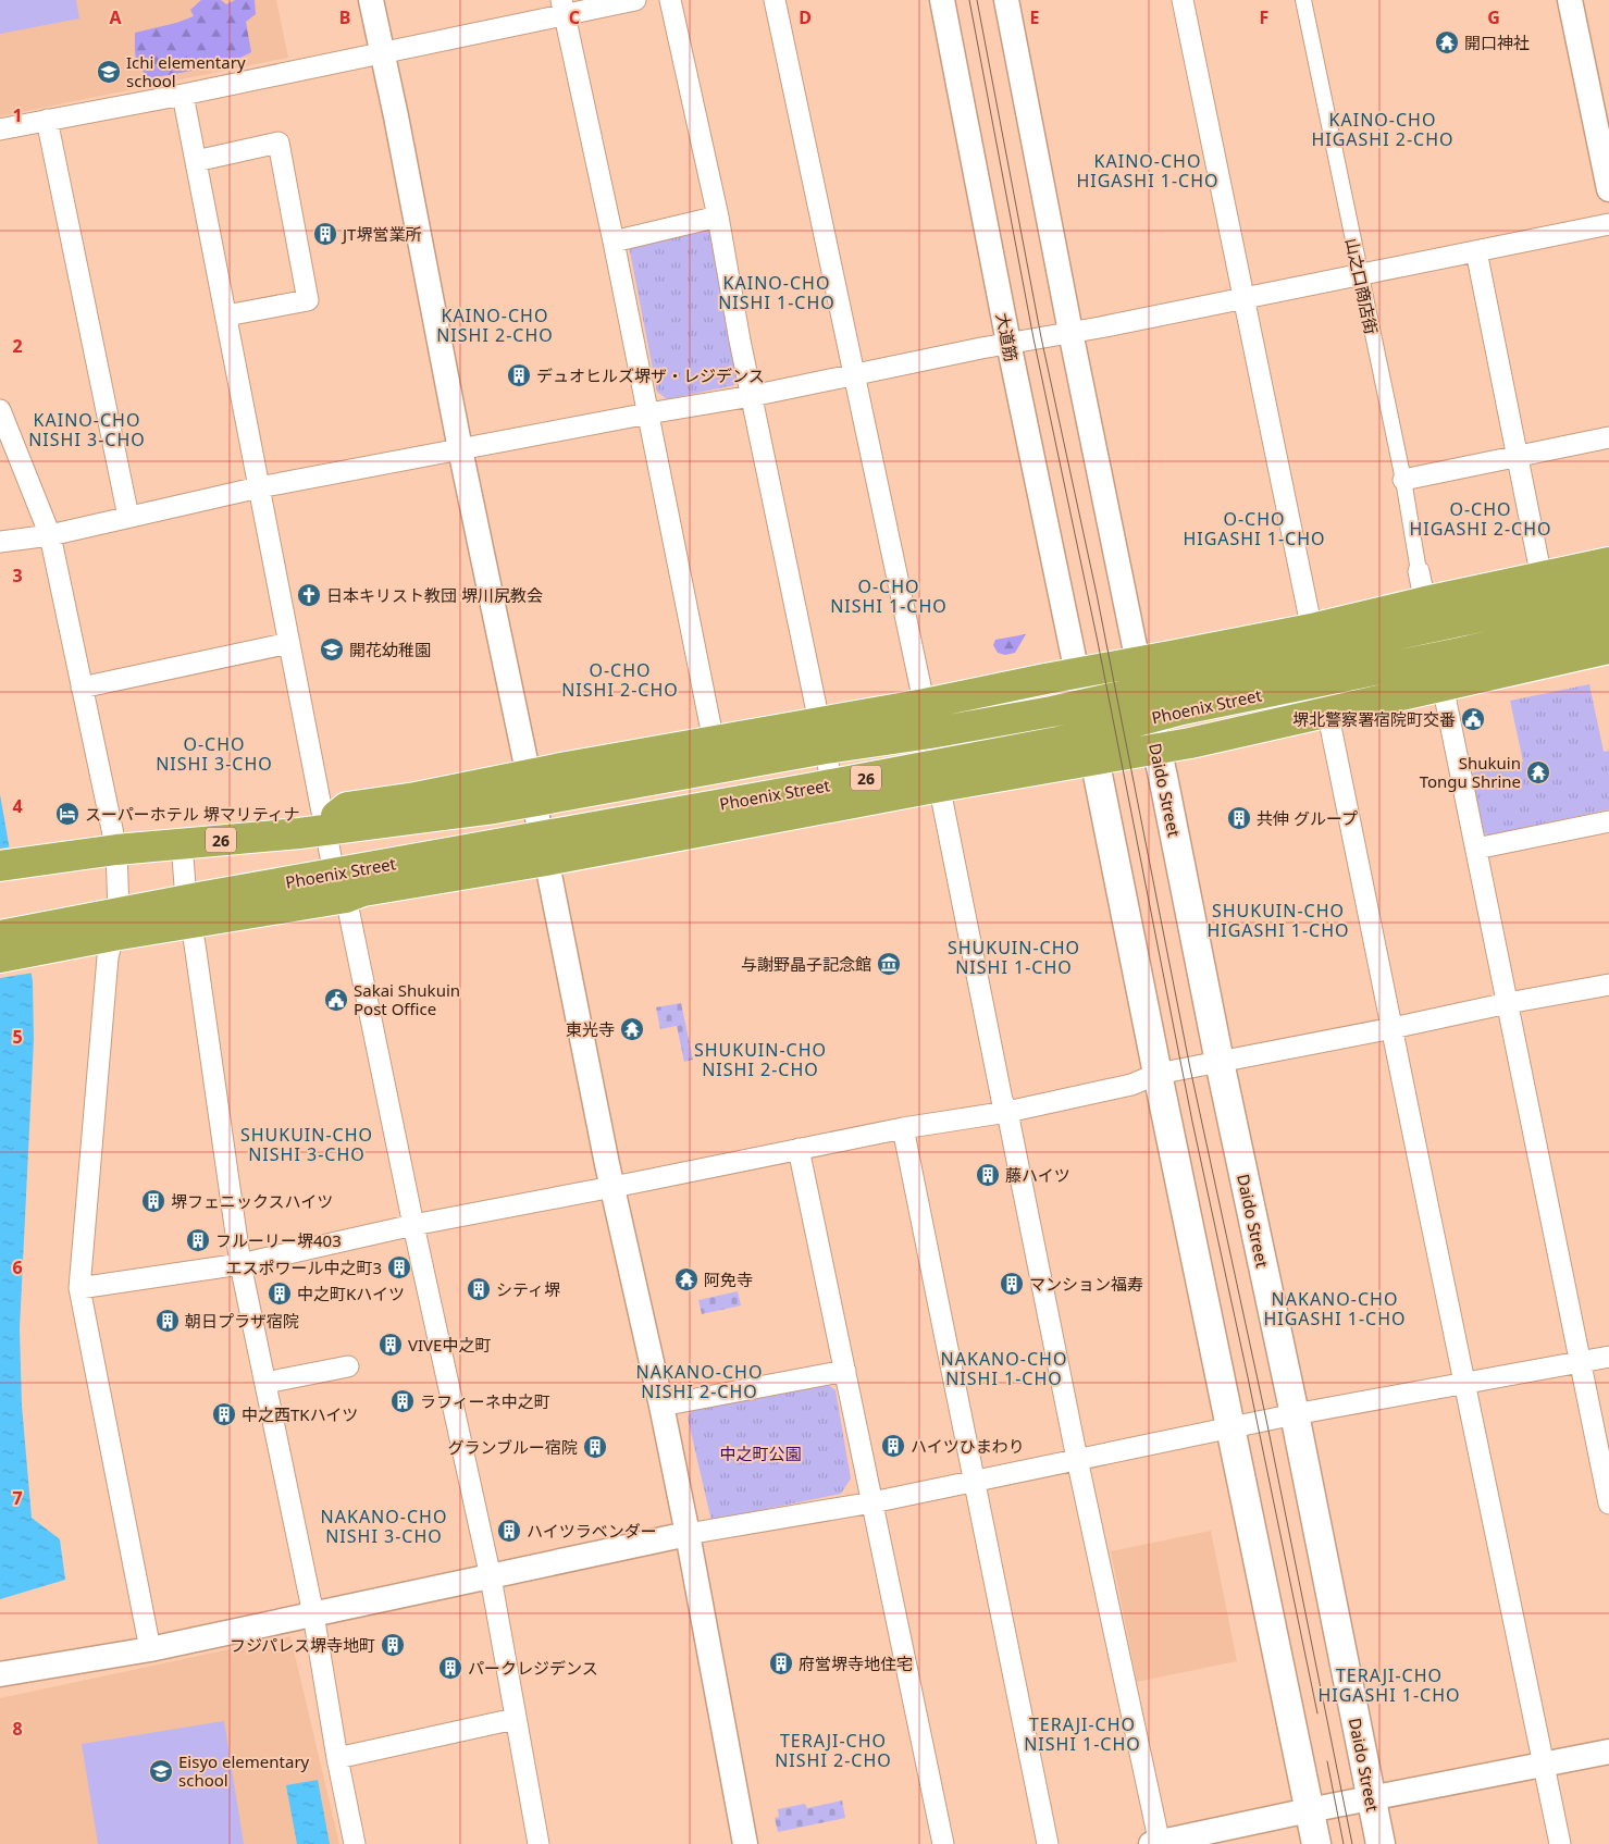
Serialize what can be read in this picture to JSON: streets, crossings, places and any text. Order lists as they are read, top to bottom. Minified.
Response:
{"streets":{"highway":["Phoenix Street","26"],"main road":["Daido Street"],"street":["山之口商店街","大道筋"]},"crossings":[["大道筋","26"],["Phoenix Street","26"],["Phoenix Street","Daido Street"],["26","Daido Street"]],"districts":["KAINO-CHO HIGASHI 2-CHO","KAINO-CHO HIGASHI 1-CHO","KAINO-CHO NISHI 1-CHO","KAINO-CHO NISHI 2-CHO","KAINO-CHO NISHI 3-CHO","O-CHO HIGASHI 2-CHO","O-CHO HIGASHI 1-CHO","O-CHO NISHI 1-CHO","O-CHO NISHI 2-CHO","O-CHO NISHI 3-CHO","SHUKUIN-CHO HIGASHI 1-CHO","SHUKUIN-CHO NISHI 1-CHO","SHUKUIN-CHO NISHI 2-CHO","SHUKUIN-CHO NISHI 3-CHO","NAKANO-CHO HIGASHI 1-CHO","NAKANO-CHO NISHI 1-CHO","NAKANO-CHO NISHI 2-CHO","NAKANO-CHO NISHI 3-CHO","TERAJI-CHO HIGASHI 1-CHO","TERAJI-CHO NISHI 1-CHO","TERAJI-CHO NISHI 2-CHO"],"parks":["中之町公園"],"places":{"temple":["開口神社","Shukuin Tongu Shrine","東光寺","阿免寺"],"school or university":["Ichi elementary school","開花幼稚園","Eisyo elementary school"],"building":["JT堺営業所","デュオヒルズ堺ザ・レジデンス","共伸 グループ","藤ハイツ","堺フェニックスハイツ","フルーリー堺403","エスポワール中之町3","マンション福寿","シティ堺","中之町Kハイツ","朝日プラザ宿院","VIVE中之町","ラフィーネ中之町","中之西TKハイツ","ハイツひまわり","グランブルー宿院","ハイツラベンダー","フジパレス堺寺地町","府営堺寺地住宅","パークレジデンス"],"church":["日本キリスト教団 堺川尻教会"],"public building":["堺北警察署宿院町交番","Sakai Shukuin Post Office"],"hotel":["スーパーホテル 堺マリティナ"],"museum":["与謝野晶子記念館"]},"grid":{"columns":["A","B","C","D","E","F","G"],"rows":["1","2","3","4","5","6","7","8"]}}
